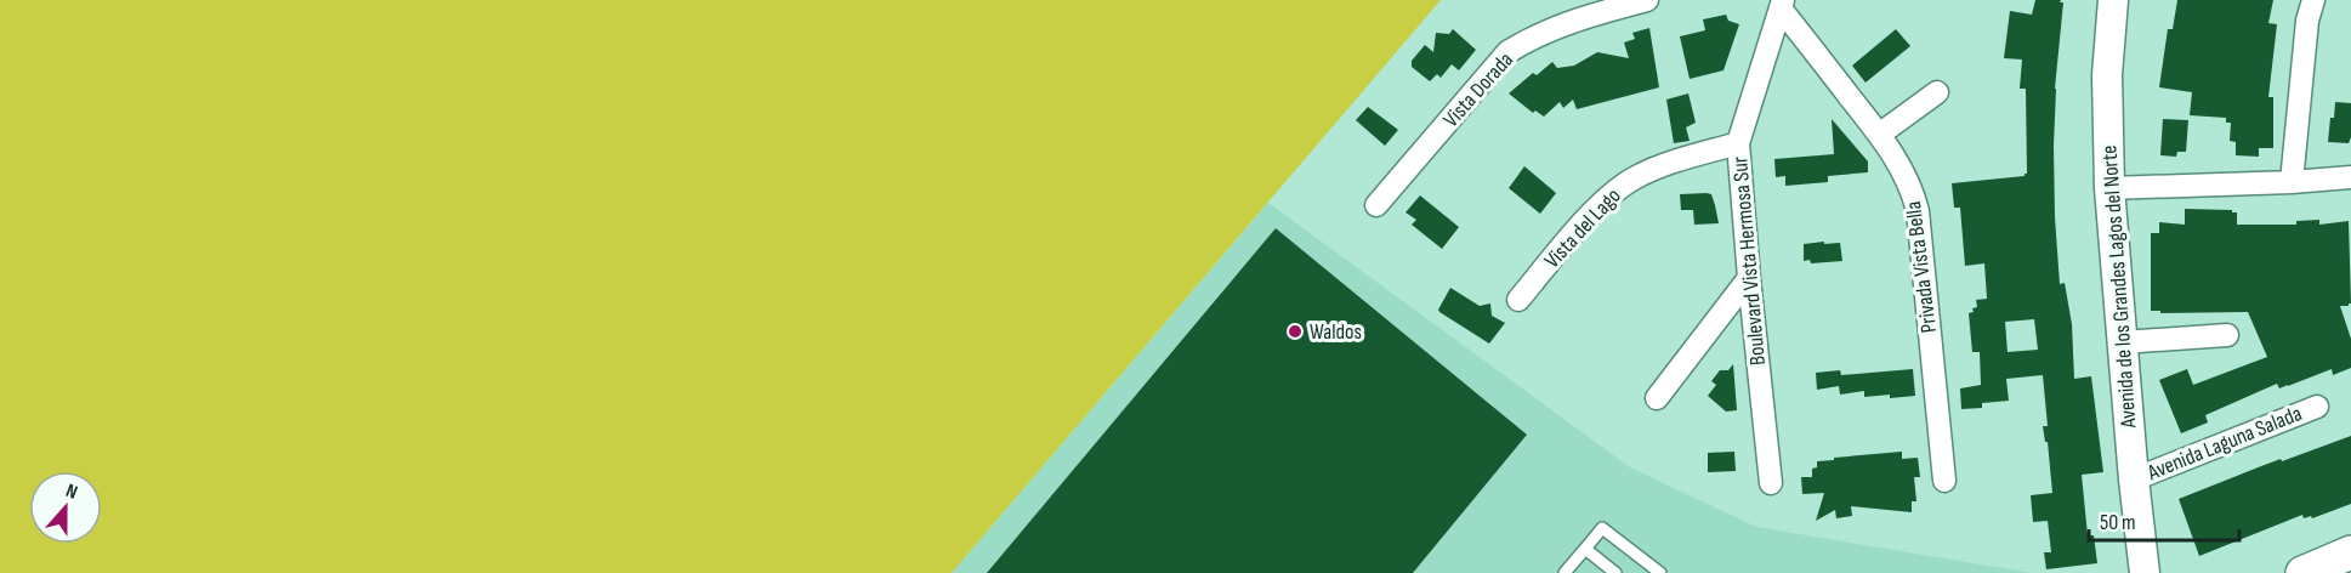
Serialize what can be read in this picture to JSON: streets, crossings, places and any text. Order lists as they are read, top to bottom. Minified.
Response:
{"streets":{"street":["Vista Dorada","Vista del Lago","Boulevard Vista Hermosa Sur","Privada Vista Bella","Avenida de los Grandes Lagos del Norte","Avenida Laguna Salada"]},"crossings":[["Vista del Lago","Boulevard Vista Hermosa Sur"],["Boulevard Vista Hermosa Sur","Privada Vista Bella"],["Avenida de los Grandes Lagos del Norte","Avenida Laguna Salada"]],"places":["Waldos"],"scale_bar":"50 m","north":"top"}
